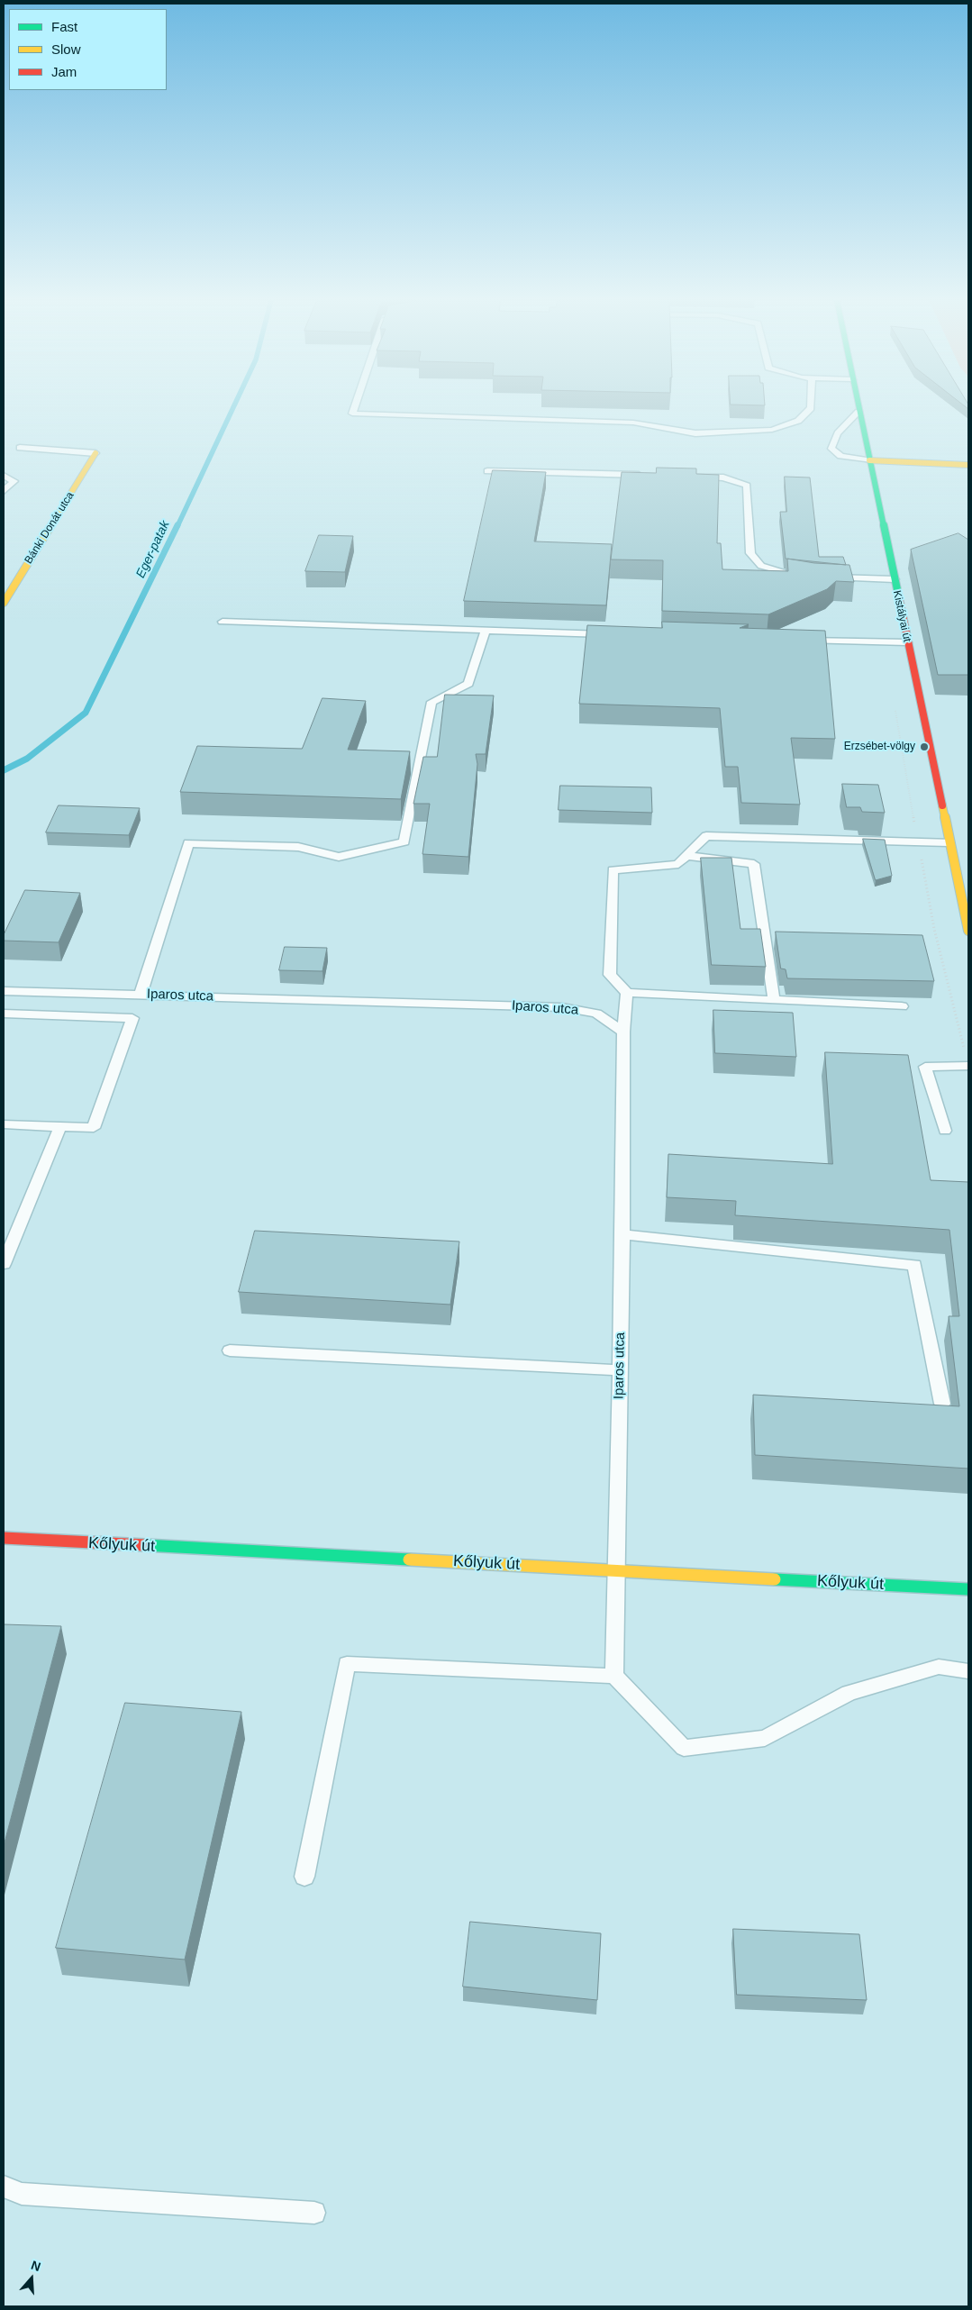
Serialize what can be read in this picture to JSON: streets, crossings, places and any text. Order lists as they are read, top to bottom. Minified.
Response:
{"streets":{"main road":["Bánki Donát utca","Kistályai út","Kőlyuk út"],"lane":["Iparos utca"]},"crossings":[["Iparos utca","Kőlyuk út"]],"water":["Eger-patak"],"places":["Erzsébet-völgy"],"legend":["Fast","Slow","Jam"],"north":"top"}
